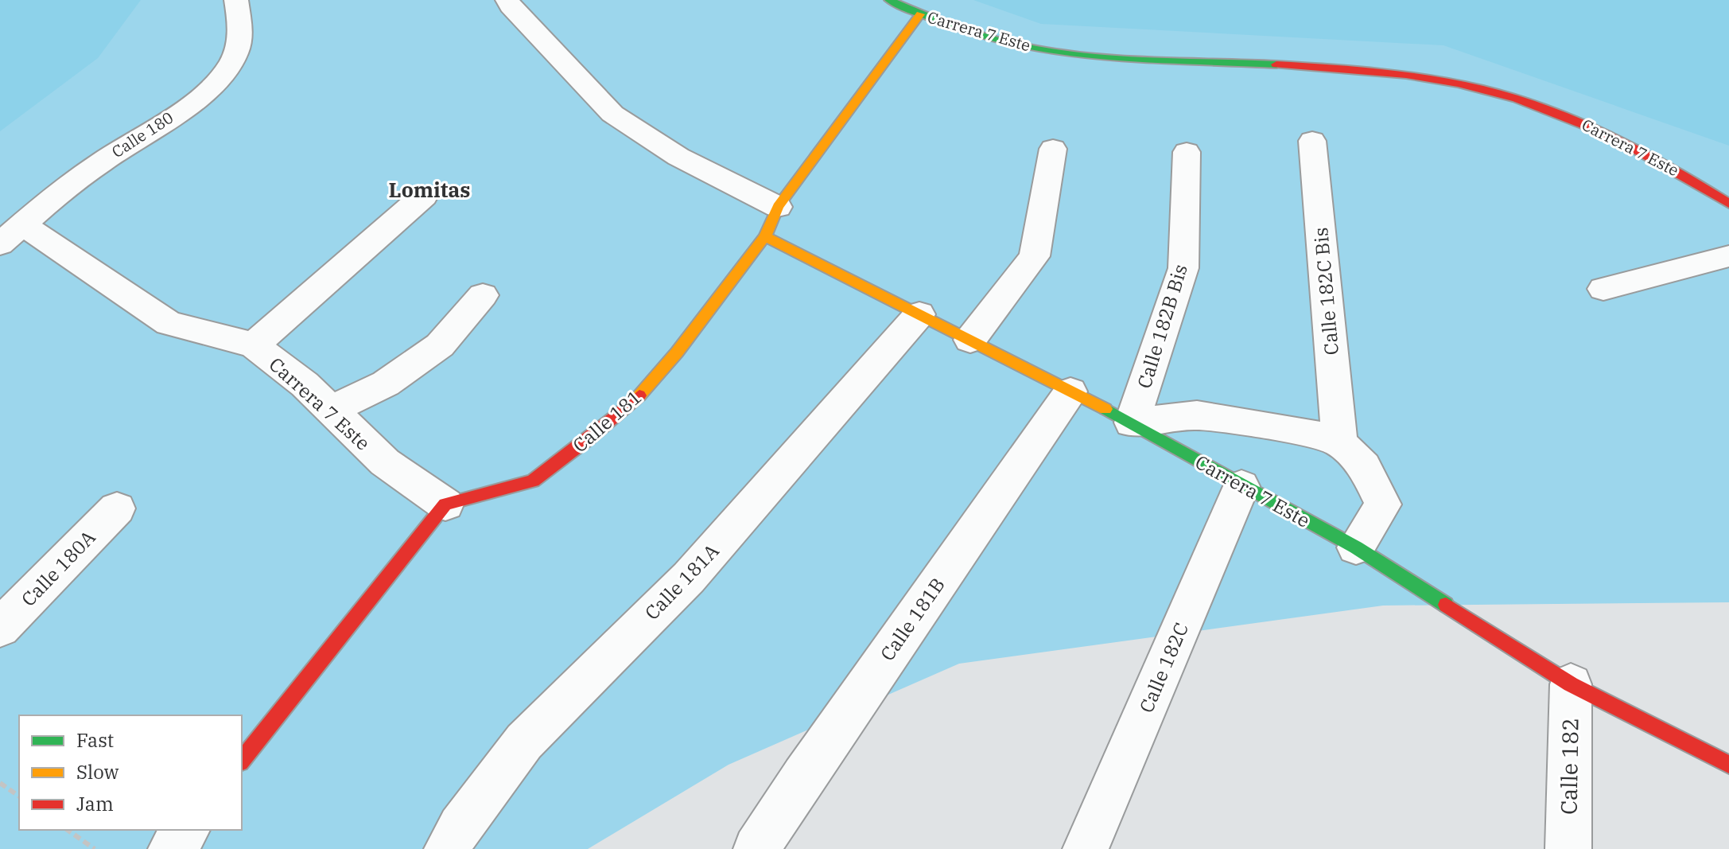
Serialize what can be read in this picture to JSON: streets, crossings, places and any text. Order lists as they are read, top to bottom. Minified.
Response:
{"streets":{"street":["Carrera 7 Este","Calle 180","Calle 182C Bis","Calle 182B Bis","Calle 181","Calle 180A","Calle 181A","Calle 181B","Calle 182C","Calle 182"]},"crossings":[["Carrera 7 Este","Calle 180"],["Carrera 7 Este","Calle 182B Bis"],["Carrera 7 Este","Calle 181"],["Carrera 7 Este","Calle 181A"],["Carrera 7 Este","Calle 181B"],["Carrera 7 Este","Calle 182C"],["Carrera 7 Este","Calle 182"]],"districts":["Lomitas"],"legend":["Fast","Slow","Jam"]}
